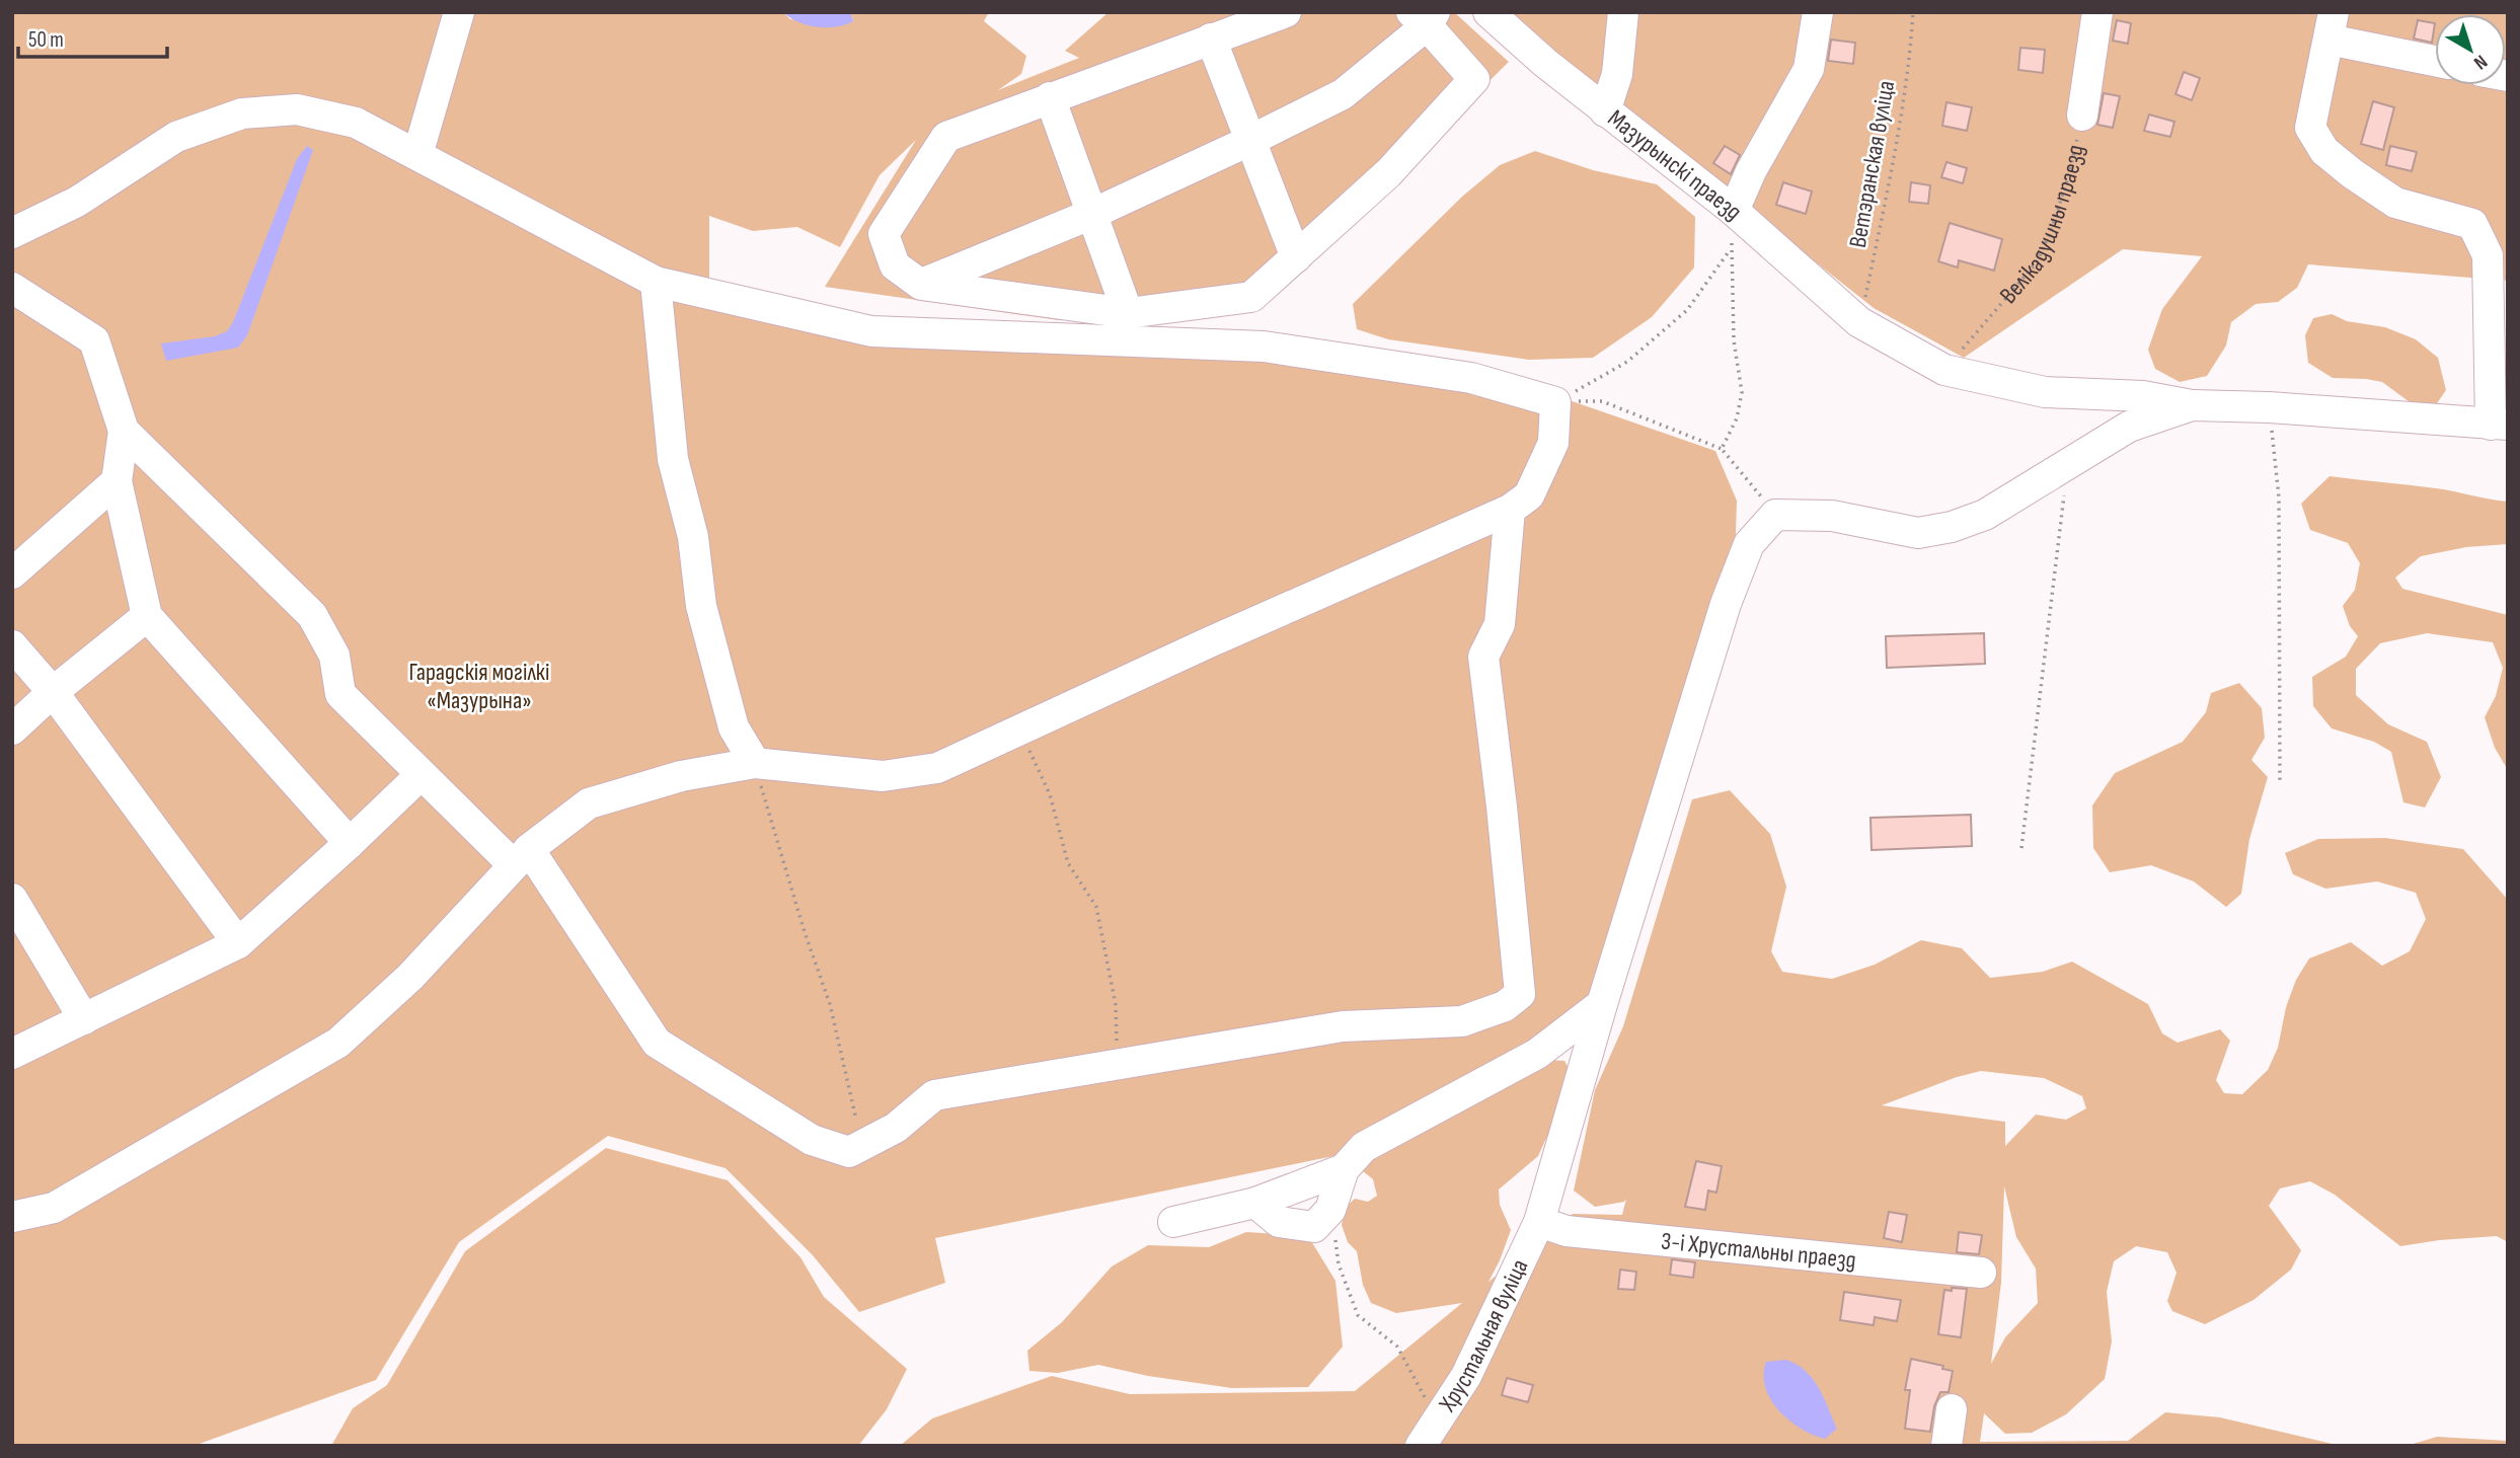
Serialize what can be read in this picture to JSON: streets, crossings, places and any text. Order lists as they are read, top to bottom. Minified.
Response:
{"streets":{"street":["Мазурынскі праезд","Велікадушны праезд","3-і Хрустальны праезд","Хрустальная вуліца"],"path":["Ветэранская вуліца"]},"crossings":[["Ветэранская вуліца","Мазурынскі праезд"],["Мазурынскі праезд","Велікадушны праезд"],["3-і Хрустальны праезд","Хрустальная вуліца"]],"parks":["Гарадскія могілкі «Мазурына»"],"scale_bar":"50 m","north":"bottom right"}
